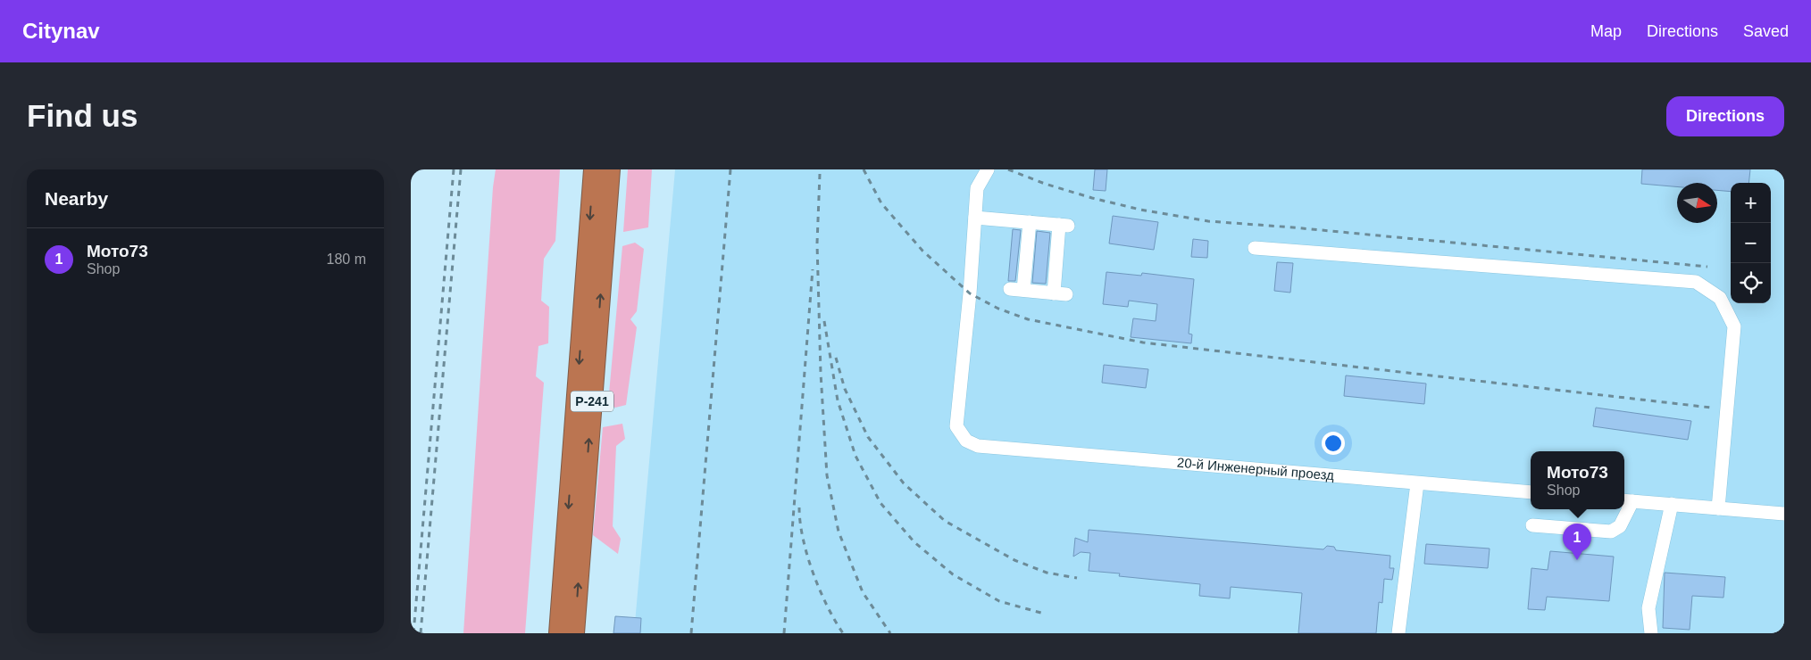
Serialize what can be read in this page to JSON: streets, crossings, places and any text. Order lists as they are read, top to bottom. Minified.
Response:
{"streets":{"highway":["Р-241"],"street":["20-й Инженерный проезд"]},"north":"right","page":{"header":"Citynav","nav":["Map","Directions","Saved"],"buttons":"Directions","title":"Find us","heading":"Nearby","map_buttons":["+","−"],"list":[{"mark":"1","name":"Мото73","note":"Shop","value":"180 m"}],"popup":["Мото73","Shop"],"pins":"1"}}
